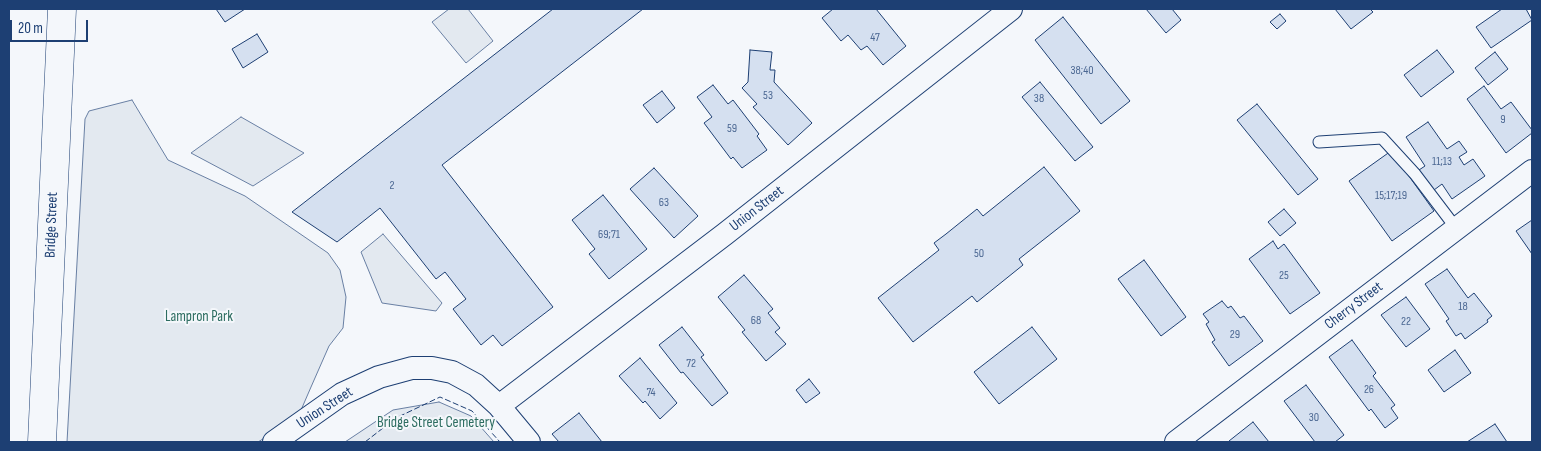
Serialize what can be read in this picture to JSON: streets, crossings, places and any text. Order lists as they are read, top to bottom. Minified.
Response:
{"streets":{"highway":["Bridge Street"],"street":["Union Street","Cherry Street"]},"parks":["Lampron Park","Bridge Street Cemetery"],"house_numbers":["47","38;40","53","38","9","59","11;13","2","15;17;19","63","69;71","50","25","18","68","22","29","72","26","74","30"],"scale_bar":"20 m"}
